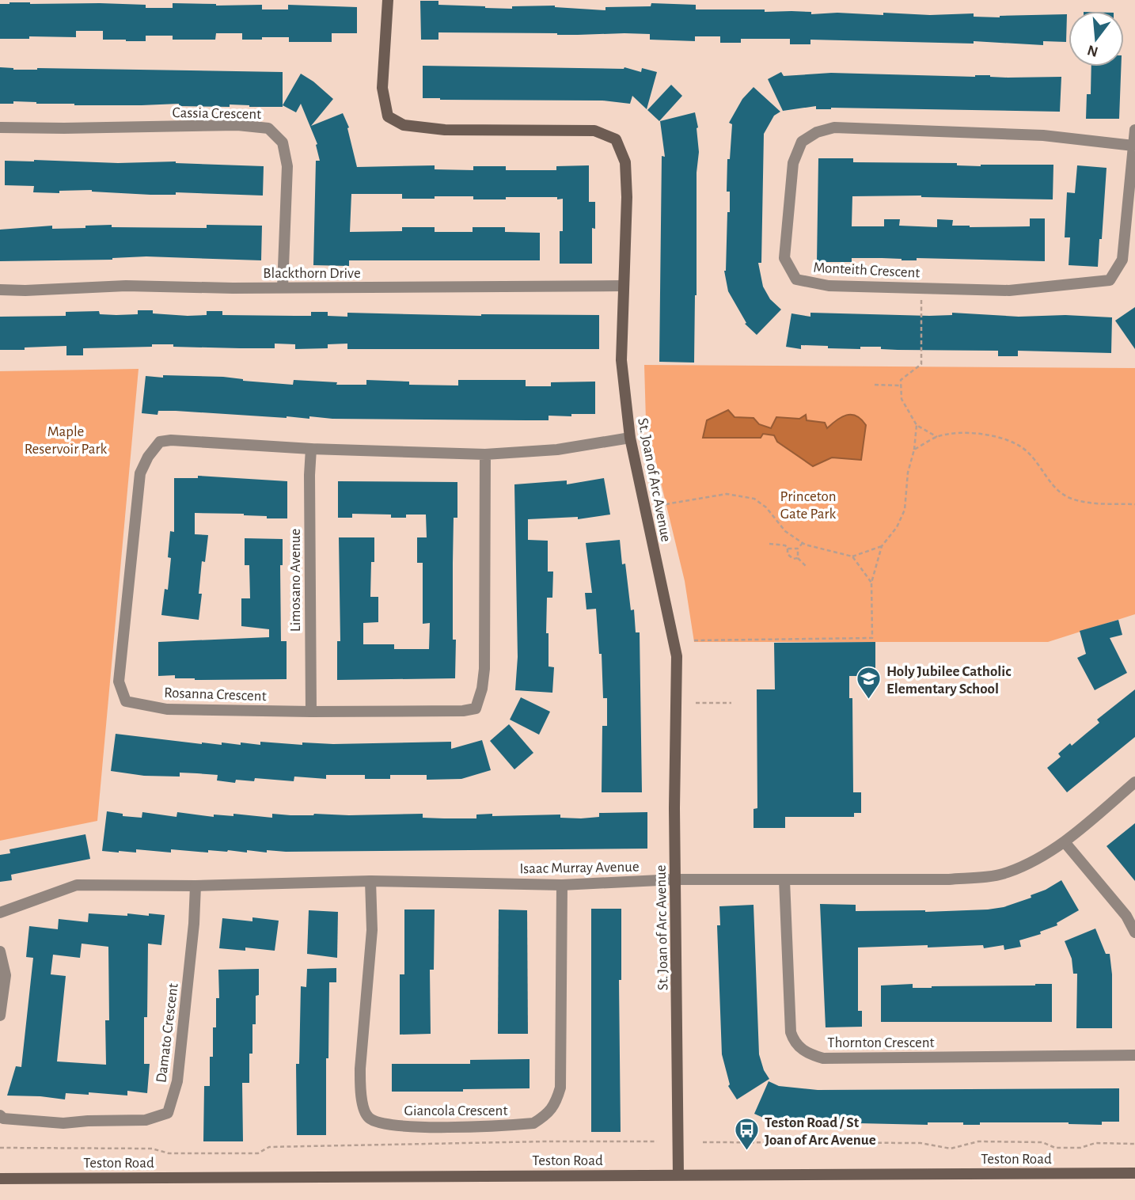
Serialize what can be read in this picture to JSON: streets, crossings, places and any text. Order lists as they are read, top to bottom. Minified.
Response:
{"streets":{"street":["Cassia Crescent","Monteith Crescent","Blackthorn Drive","St. Joan of Arc Avenue","Limosano Avenue","Rosanna Crescent","Isaac Murray Avenue","Damato Crescent","Thornton Crescent","Giancola Crescent","Teston Road"]},"crossings":[["Cassia Crescent","Blackthorn Drive"],["Blackthorn Drive","St. Joan of Arc Avenue"],["St. Joan of Arc Avenue","Rosanna Crescent"],["St. Joan of Arc Avenue","Isaac Murray Avenue"],["St. Joan of Arc Avenue","Teston Road"],["Limosano Avenue","Rosanna Crescent"],["Isaac Murray Avenue","Damato Crescent"],["Isaac Murray Avenue","Thornton Crescent"],["Isaac Murray Avenue","Giancola Crescent"]],"parks":["Maple Reservoir Park","Princeton Gate Park"],"places":{"school or university":["Holy Jubilee Catholic Elementary School"],"bus stop":["Teston Road / St Joan of Arc Avenue"]},"north":"bottom"}
